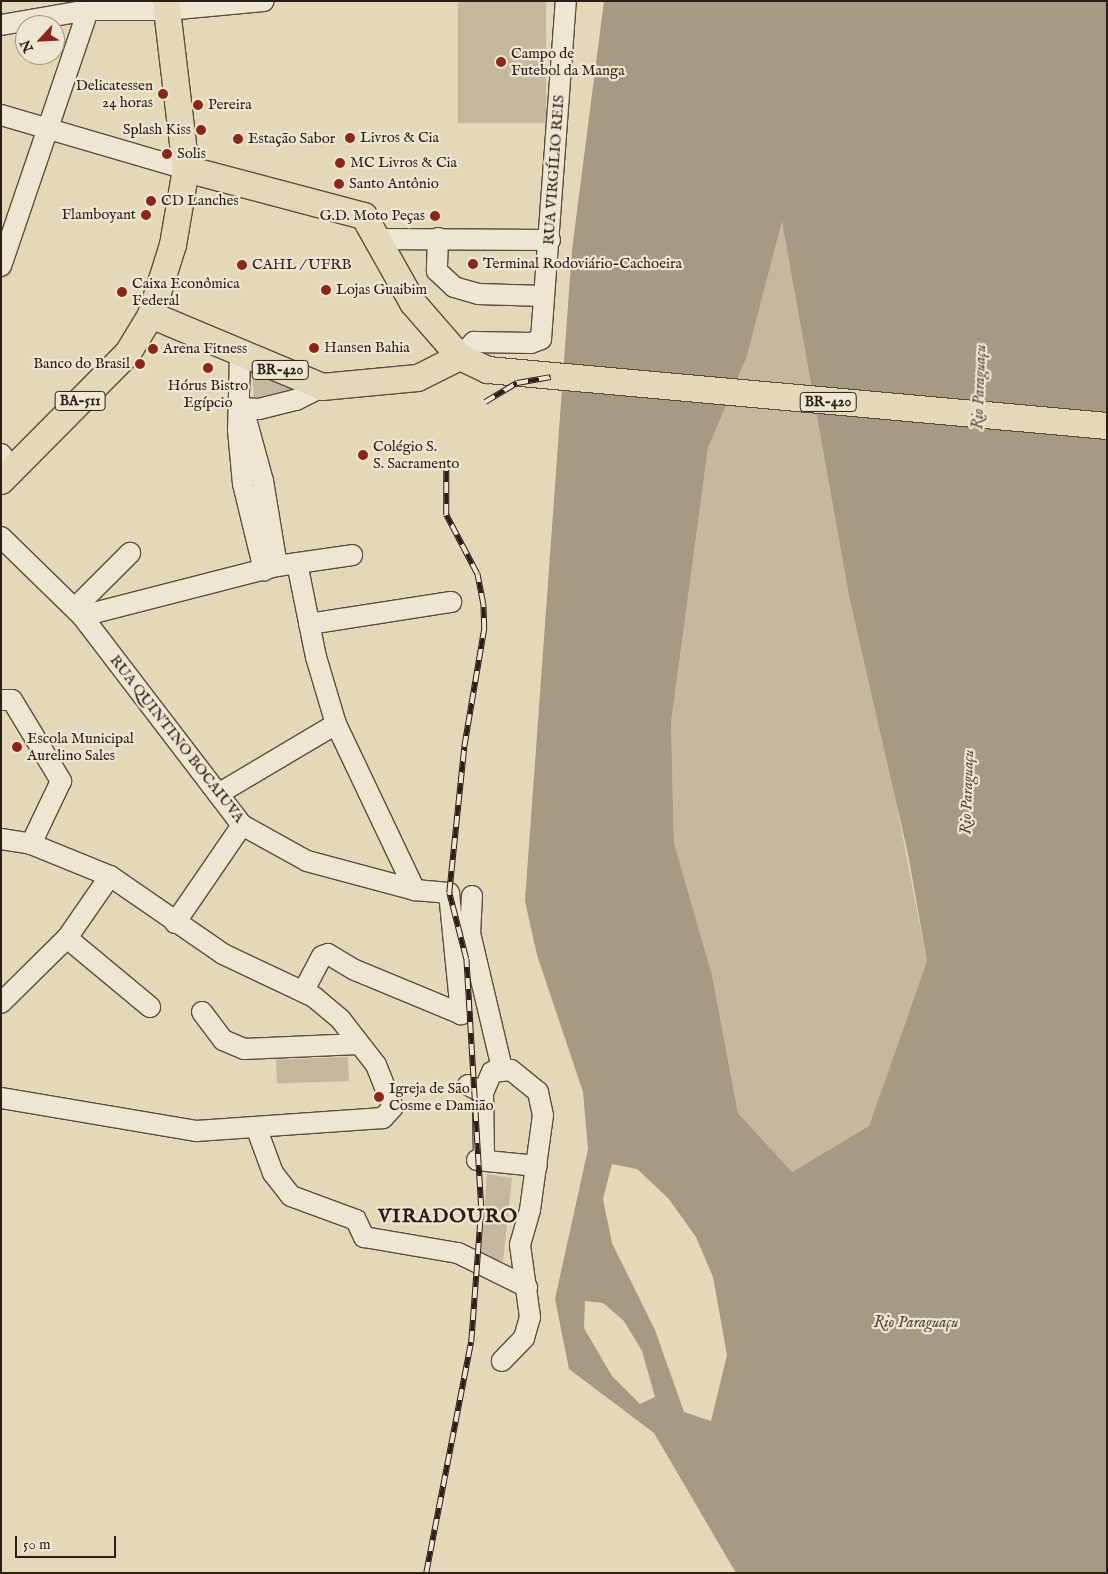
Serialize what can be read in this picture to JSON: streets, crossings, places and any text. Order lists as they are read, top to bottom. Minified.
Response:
{"streets":{"main road":["BR-420","BA-511"],"street":["RUA VIRGÍLIO REIS","RUA QUINTINO BOCAIUVA"]},"crossings":[["RUA VIRGÍLIO REIS","BR-420"],["BR-420","BA-511"]],"districts":["VIRADOURO"],"water":["Rio Paraguaçu"],"places":["Campo de Futebol da Manga","Delicatessen 24 horas","Pereira","Splash Kiss","Livros & Cia","Estação Sabor","Solis","MC Livros & Cia","Santo Antônio","CD Lanches","Flamboyant","G.D. Moto Peças","Terminal Rodoviário-Cachoeira","CAHL / UFRB","Lojas Guaibim","Caixa Econômica Federal","Hansen Bahia","Arena Fitness","Banco do Brasil","Hórus Bistro Egípcio","Colégio S. S. Sacramento","Escola Municipal Aurelino Sales","Igreja de São Cosme e Damião"],"scale_bar":"50 m","north":"bottom left"}
